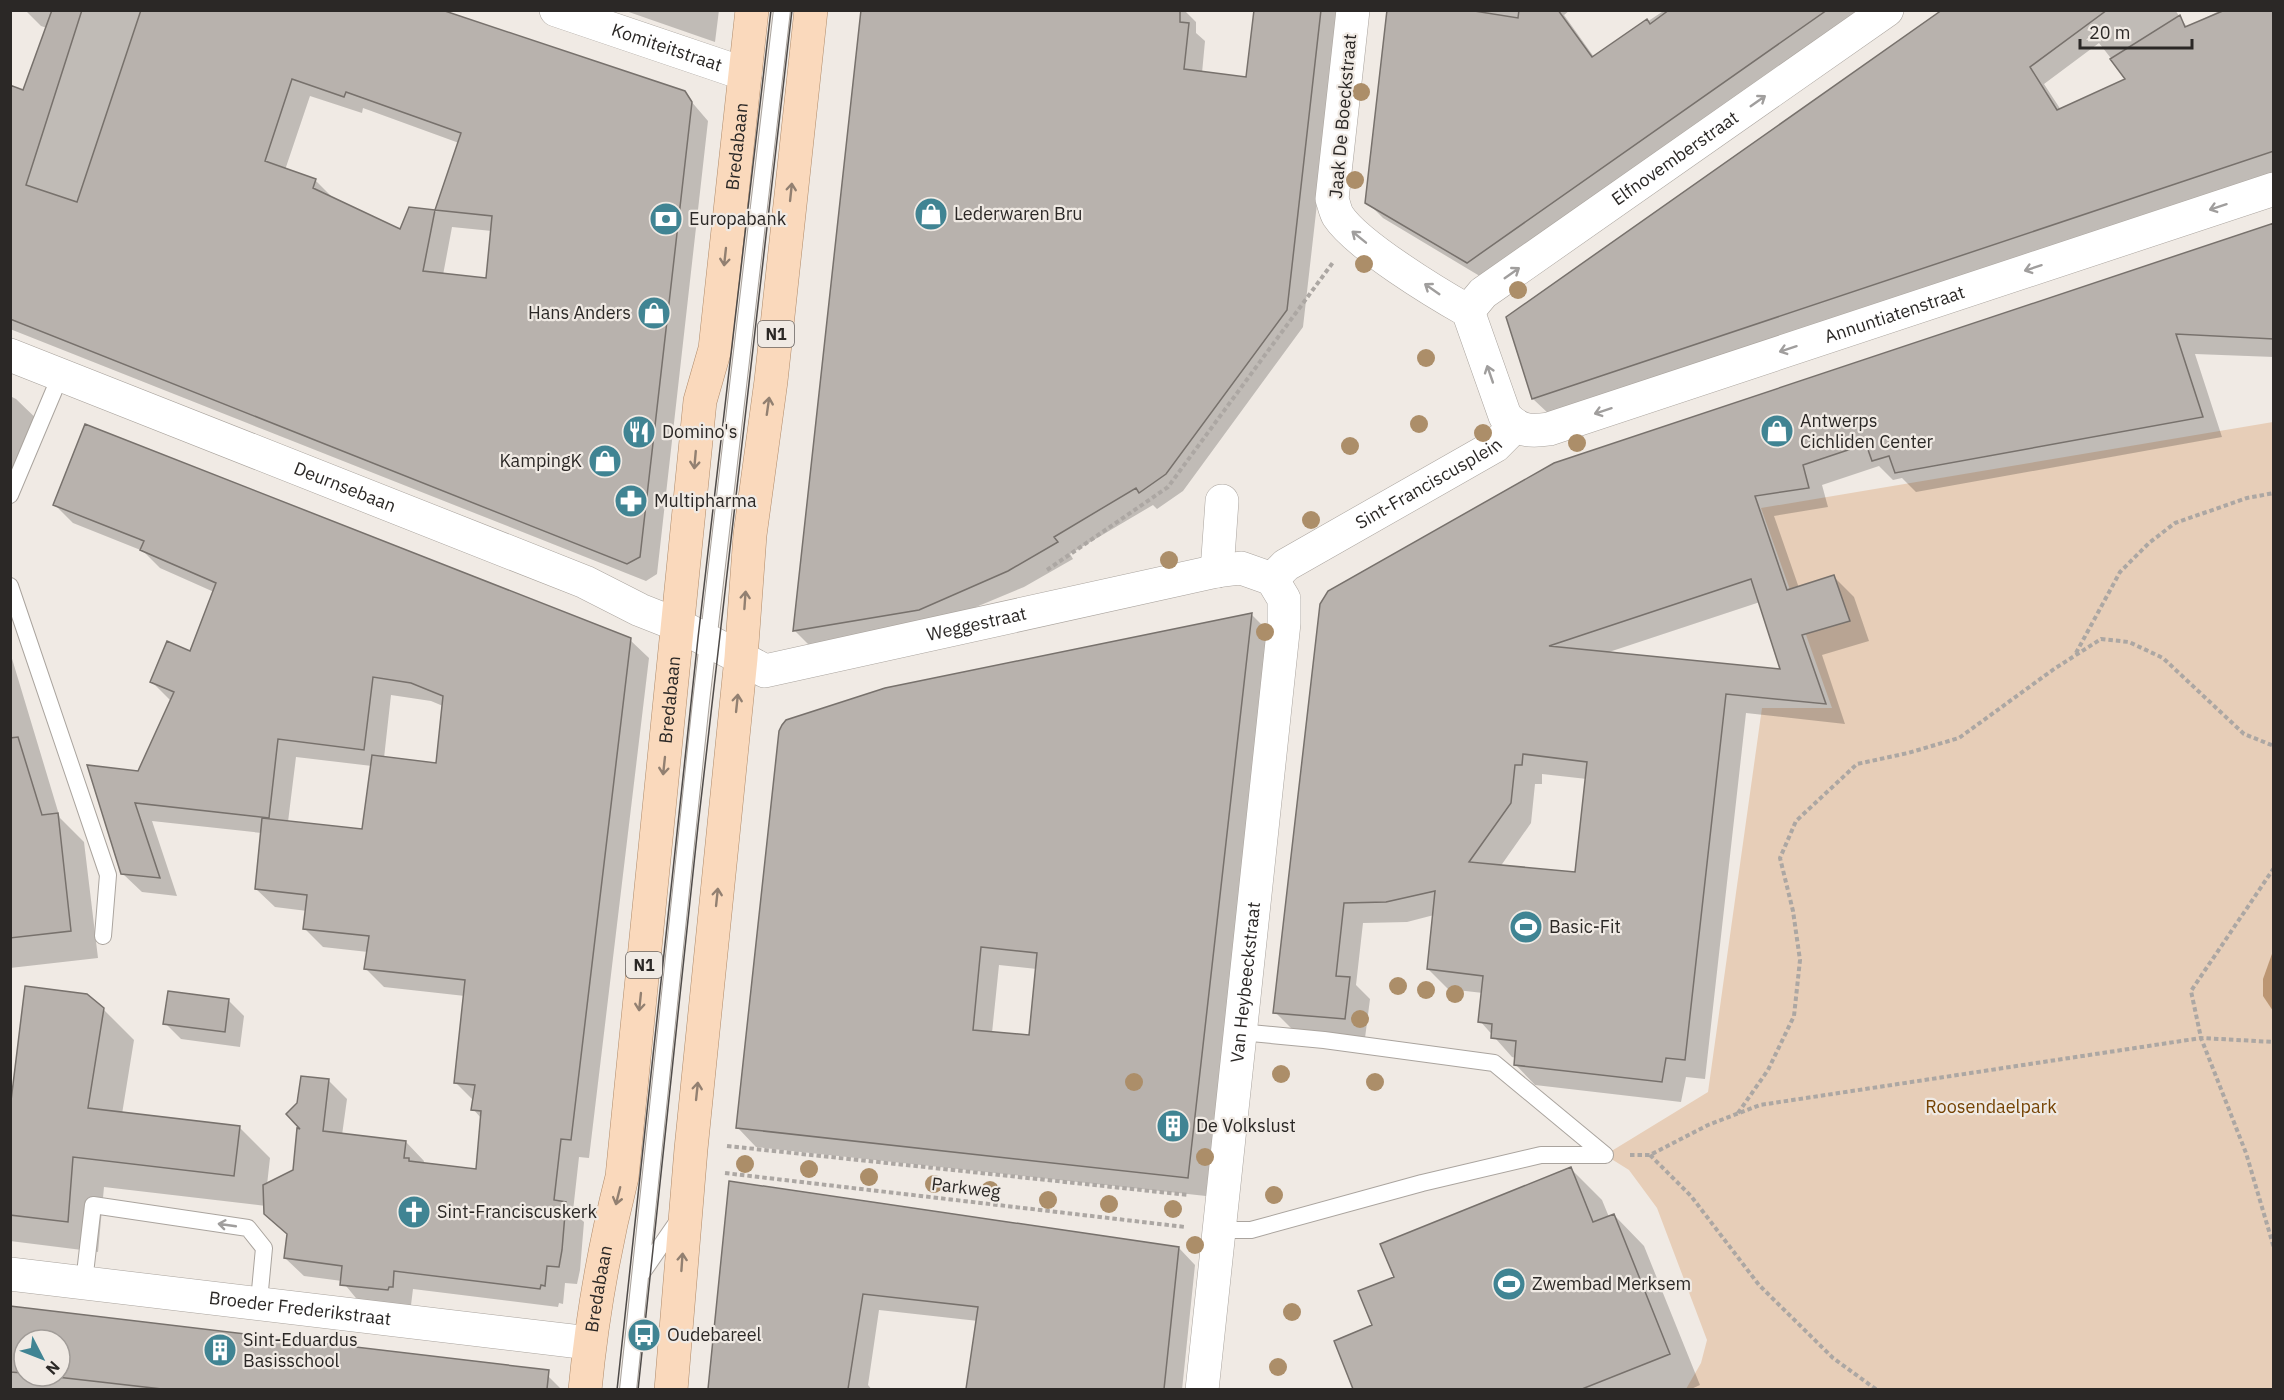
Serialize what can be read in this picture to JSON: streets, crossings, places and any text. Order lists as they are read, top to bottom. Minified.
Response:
{"streets":{"main road":["Bredabaan","N1"],"street":["Komiteitstraat","Jaak De Boeckstraat","Elfnovemberstraat","Annuntiatenstraat","Sint-Franciscusplein","Deurnsebaan","Weggestraat","Van Heybeeckstraat","Broeder Frederikstraat"],"path":["Parkweg"]},"crossings":[["Komiteitstraat","Bredabaan"],["Jaak De Boeckstraat","Elfnovemberstraat"],["Jaak De Boeckstraat","Sint-Franciscusplein"],["Bredabaan","Deurnsebaan"],["Bredabaan","Weggestraat"],["Bredabaan","Broeder Frederikstraat"],["Elfnovemberstraat","Sint-Franciscusplein"],["Annuntiatenstraat","Sint-Franciscusplein"],["N1","Weggestraat"],["Sint-Franciscusplein","Van Heybeeckstraat"],["Deurnsebaan","Weggestraat"],["Van Heybeeckstraat","Parkweg"]],"one_way":["Jaak De Boeckstraat","Elfnovemberstraat","Annuntiatenstraat"],"parks":["Roosendaelpark"],"places":{"shop":["Lederwaren Bru","Hans Anders","Antwerps Cichliden Center","KampingK"],"bank":["Europabank"],"restaurant":["Domino's"],"pharmacy":["Multipharma"],"sports":["Basic-Fit","Zwembad Merksem"],"building":["De Volkslust","Sint-Eduardus Basisschool"],"church":["Sint-Franciscuskerk"],"bus stop":["Oudebareel"]},"scale_bar":"20 m","north":"bottom right"}
